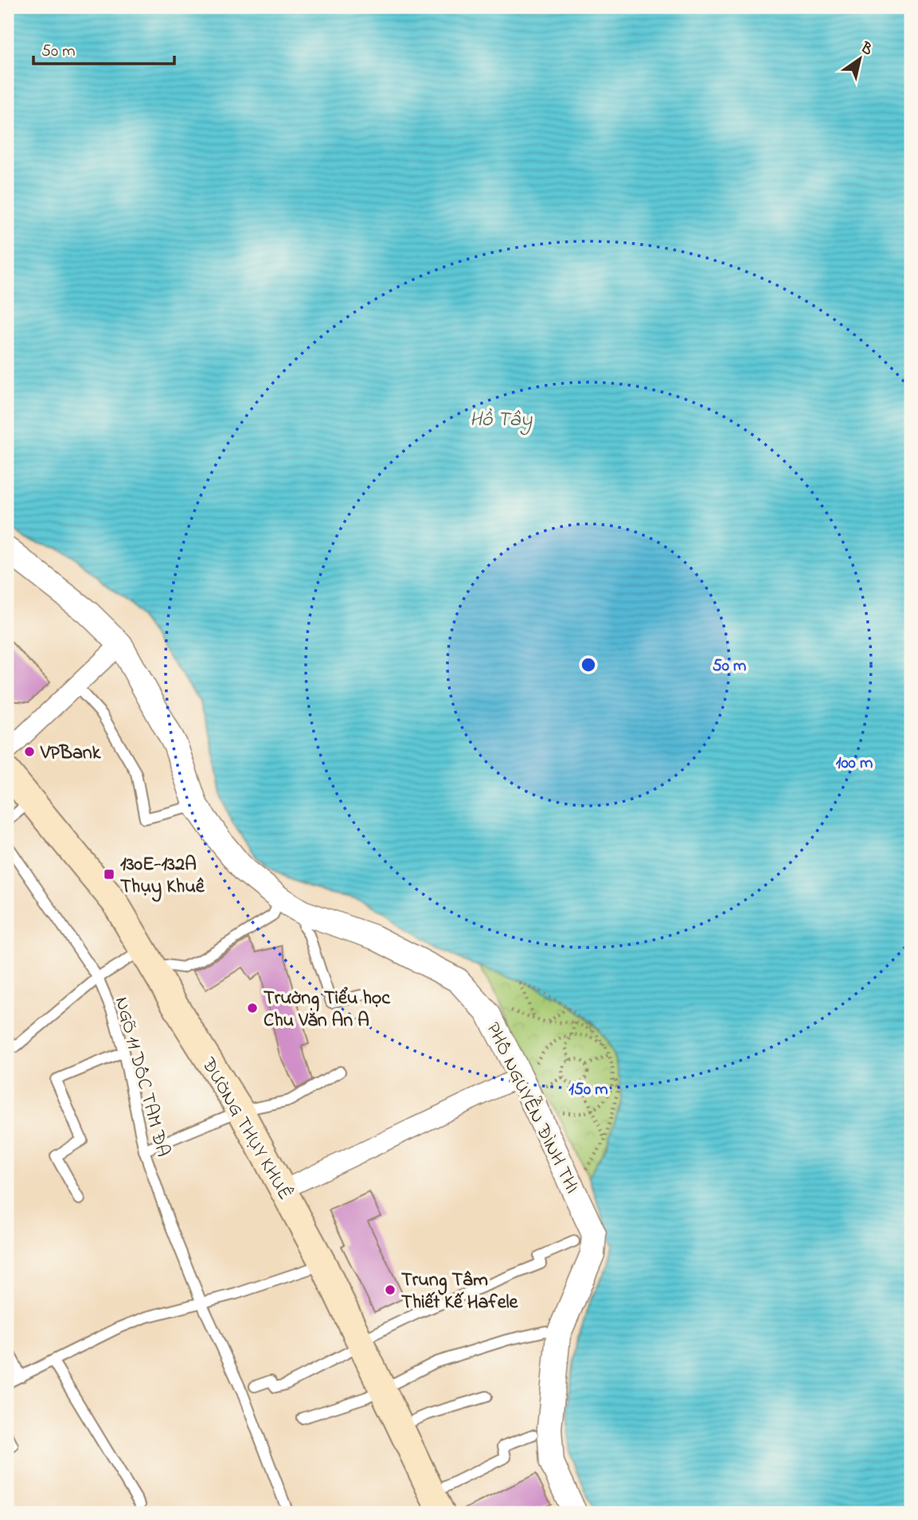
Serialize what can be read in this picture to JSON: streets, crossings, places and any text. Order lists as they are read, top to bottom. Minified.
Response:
{"streets":{"main road":["ĐƯỜNG THỤY KHUÊ"],"street":["PHỐ NGUYỄN ĐÌNH THI"],"lane":["NGÕ 11 DỐC TAM ĐA"]},"water":["Hồ Tây"],"places":{"other":["VPBank","Trường Tiểu học Chu Văn An A","Trung Tâm Thiết Kế Hafele"],"transit":["130E-132A Thụy Khuê"]},"scale_bar":"50 m","north":"top right","rings":["50 m","100 m","150 m"]}
